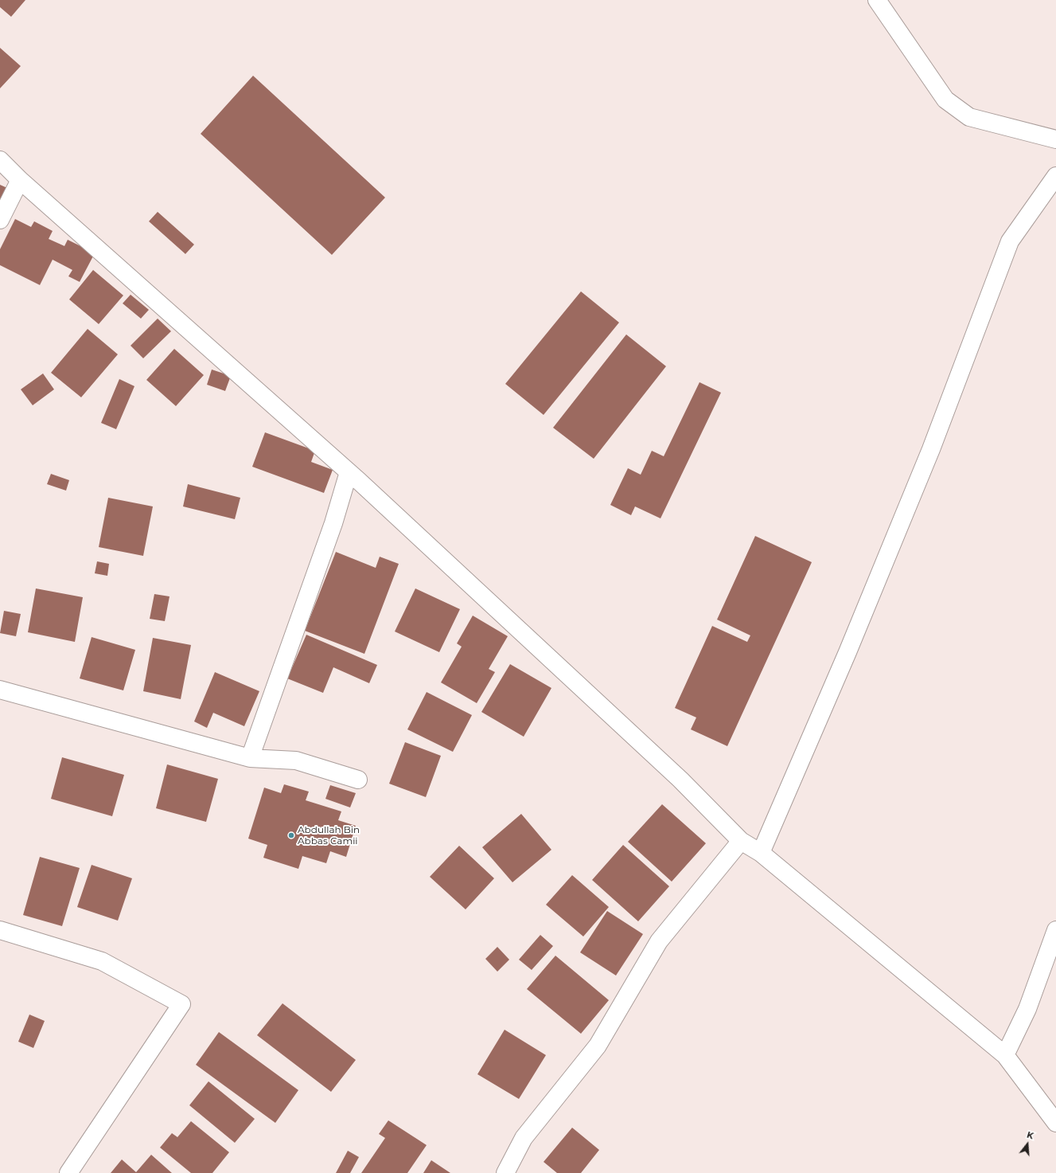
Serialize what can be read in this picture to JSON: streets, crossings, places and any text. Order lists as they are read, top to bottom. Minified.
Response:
{"places":["Abdullah Bin Abbas Camii"],"north":"top"}
